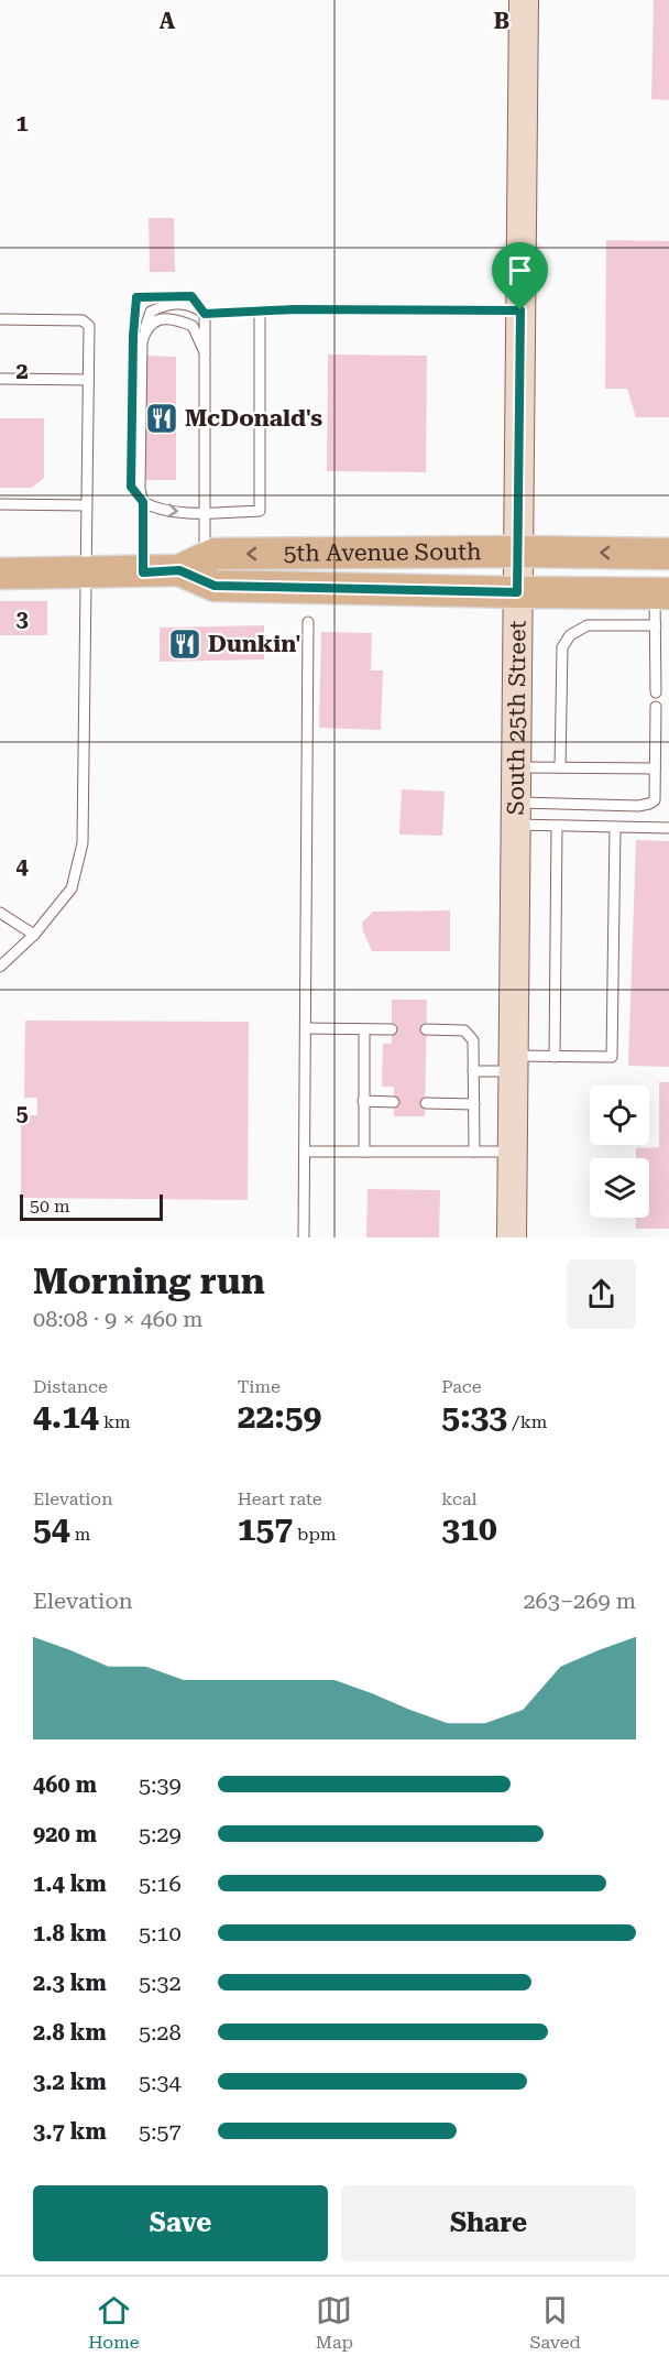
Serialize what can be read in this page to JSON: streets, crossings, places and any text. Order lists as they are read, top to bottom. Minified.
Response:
{"streets":{"main road":["5th Avenue South"],"street":["South 25th Street"]},"crossings":[["5th Avenue South","South 25th Street"]],"places":{"restaurant":["McDonald's","Dunkin'"]},"scale_bar":"50 m","page":{"scale":"50 m","heading":["Morning run","08:08 · 9 × 460 m"],"stats":[["Distance","4.14 km"],["Time","22:59"],["Pace","5:33 /km"],["Elevation","54 m"],["Heart rate","157 bpm"],["kcal","310"]],"chart":["Elevation","263–269 m"],"list":[{"name":"460 m","note":"5:39"},{"name":"920 m","note":"5:29"},{"name":"1.4 km","note":"5:16"},{"name":"1.8 km","note":"5:10"},{"name":"2.3 km","note":"5:32"},{"name":"2.8 km","note":"5:28"},{"name":"3.2 km","note":"5:34"},{"name":"3.7 km","note":"5:57"}],"buttons":["Save","Share"],"tabs":["Home","Map","Saved"]},"grid":{"columns":["A","B"],"rows":["1","2","3","4","5"]}}
